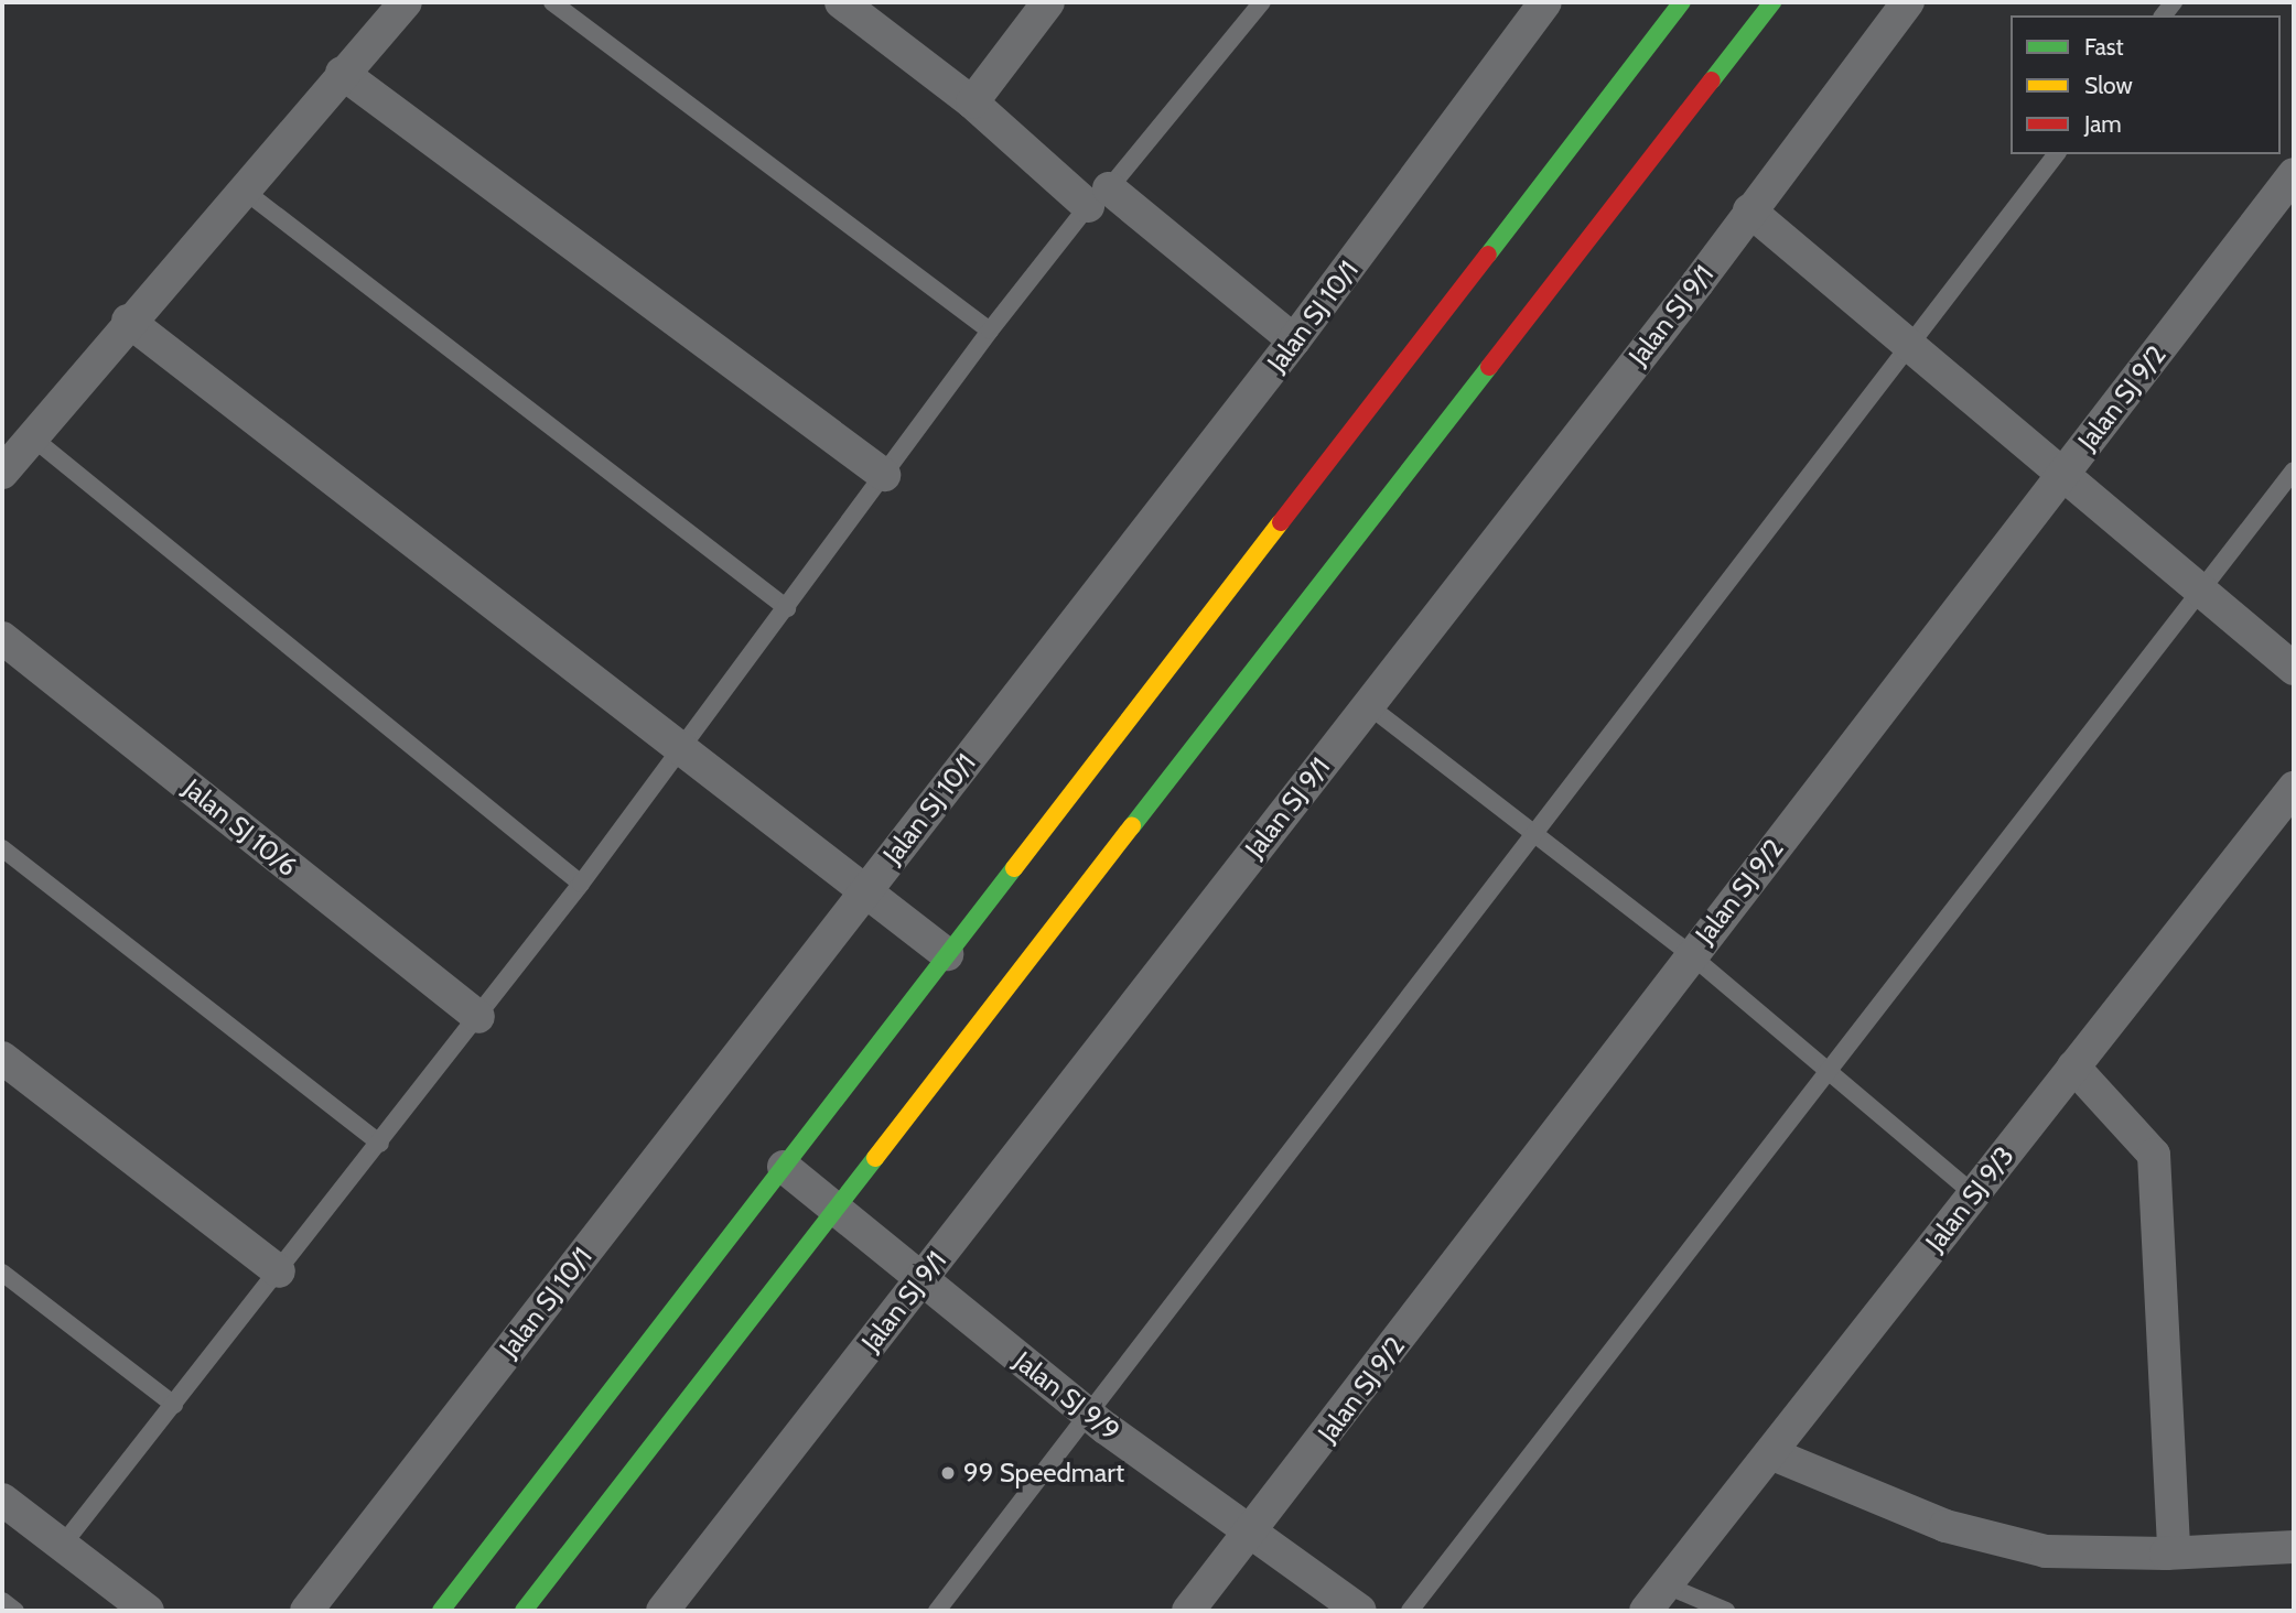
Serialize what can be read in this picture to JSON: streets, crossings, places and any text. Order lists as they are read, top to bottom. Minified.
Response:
{"streets":{"street":["Jalan SJ 9/1","Jalan SJ 10/1","Jalan SJ 9/2","Jalan SJ 10/6","Jalan SJ 9/3","Jalan SJ 9/9"]},"crossings":[["Jalan SJ 9/1","Jalan SJ 9/9"],["Jalan SJ 9/2","Jalan SJ 9/9"]],"places":["99 Speedmart"],"legend":["Fast","Slow","Jam"]}
